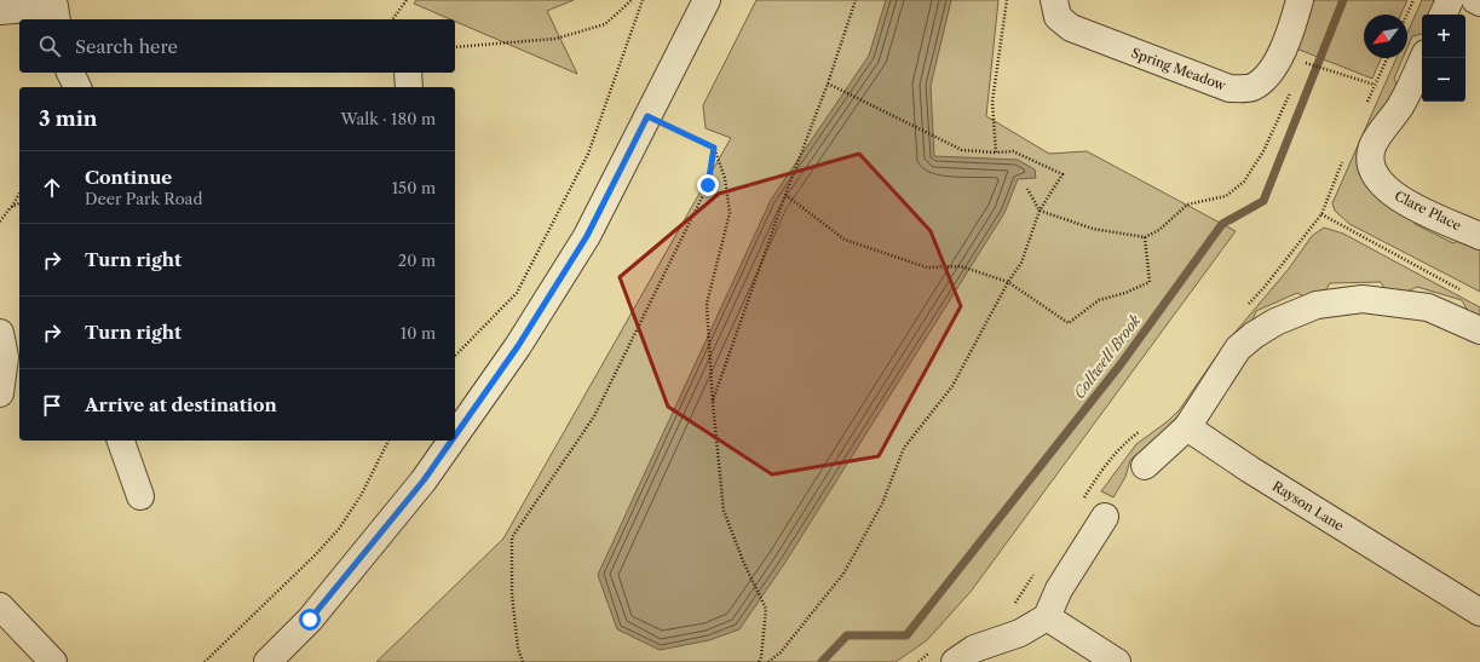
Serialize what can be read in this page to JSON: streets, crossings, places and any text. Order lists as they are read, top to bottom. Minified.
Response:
{"streets":{"street":["Spring Meadow","Clare Place","Rayson Lane"]},"water":["Collwell Brook"],"north":"bottom left","page":{"map_buttons":["+","−"],"search":"Search here","heading":["3 min","Walk · 180 m"],"list":[["Continue","Deer Park Road","150 m"],["Turn right","20 m"],["Turn right","10 m"],"Arrive at destination"]}}
